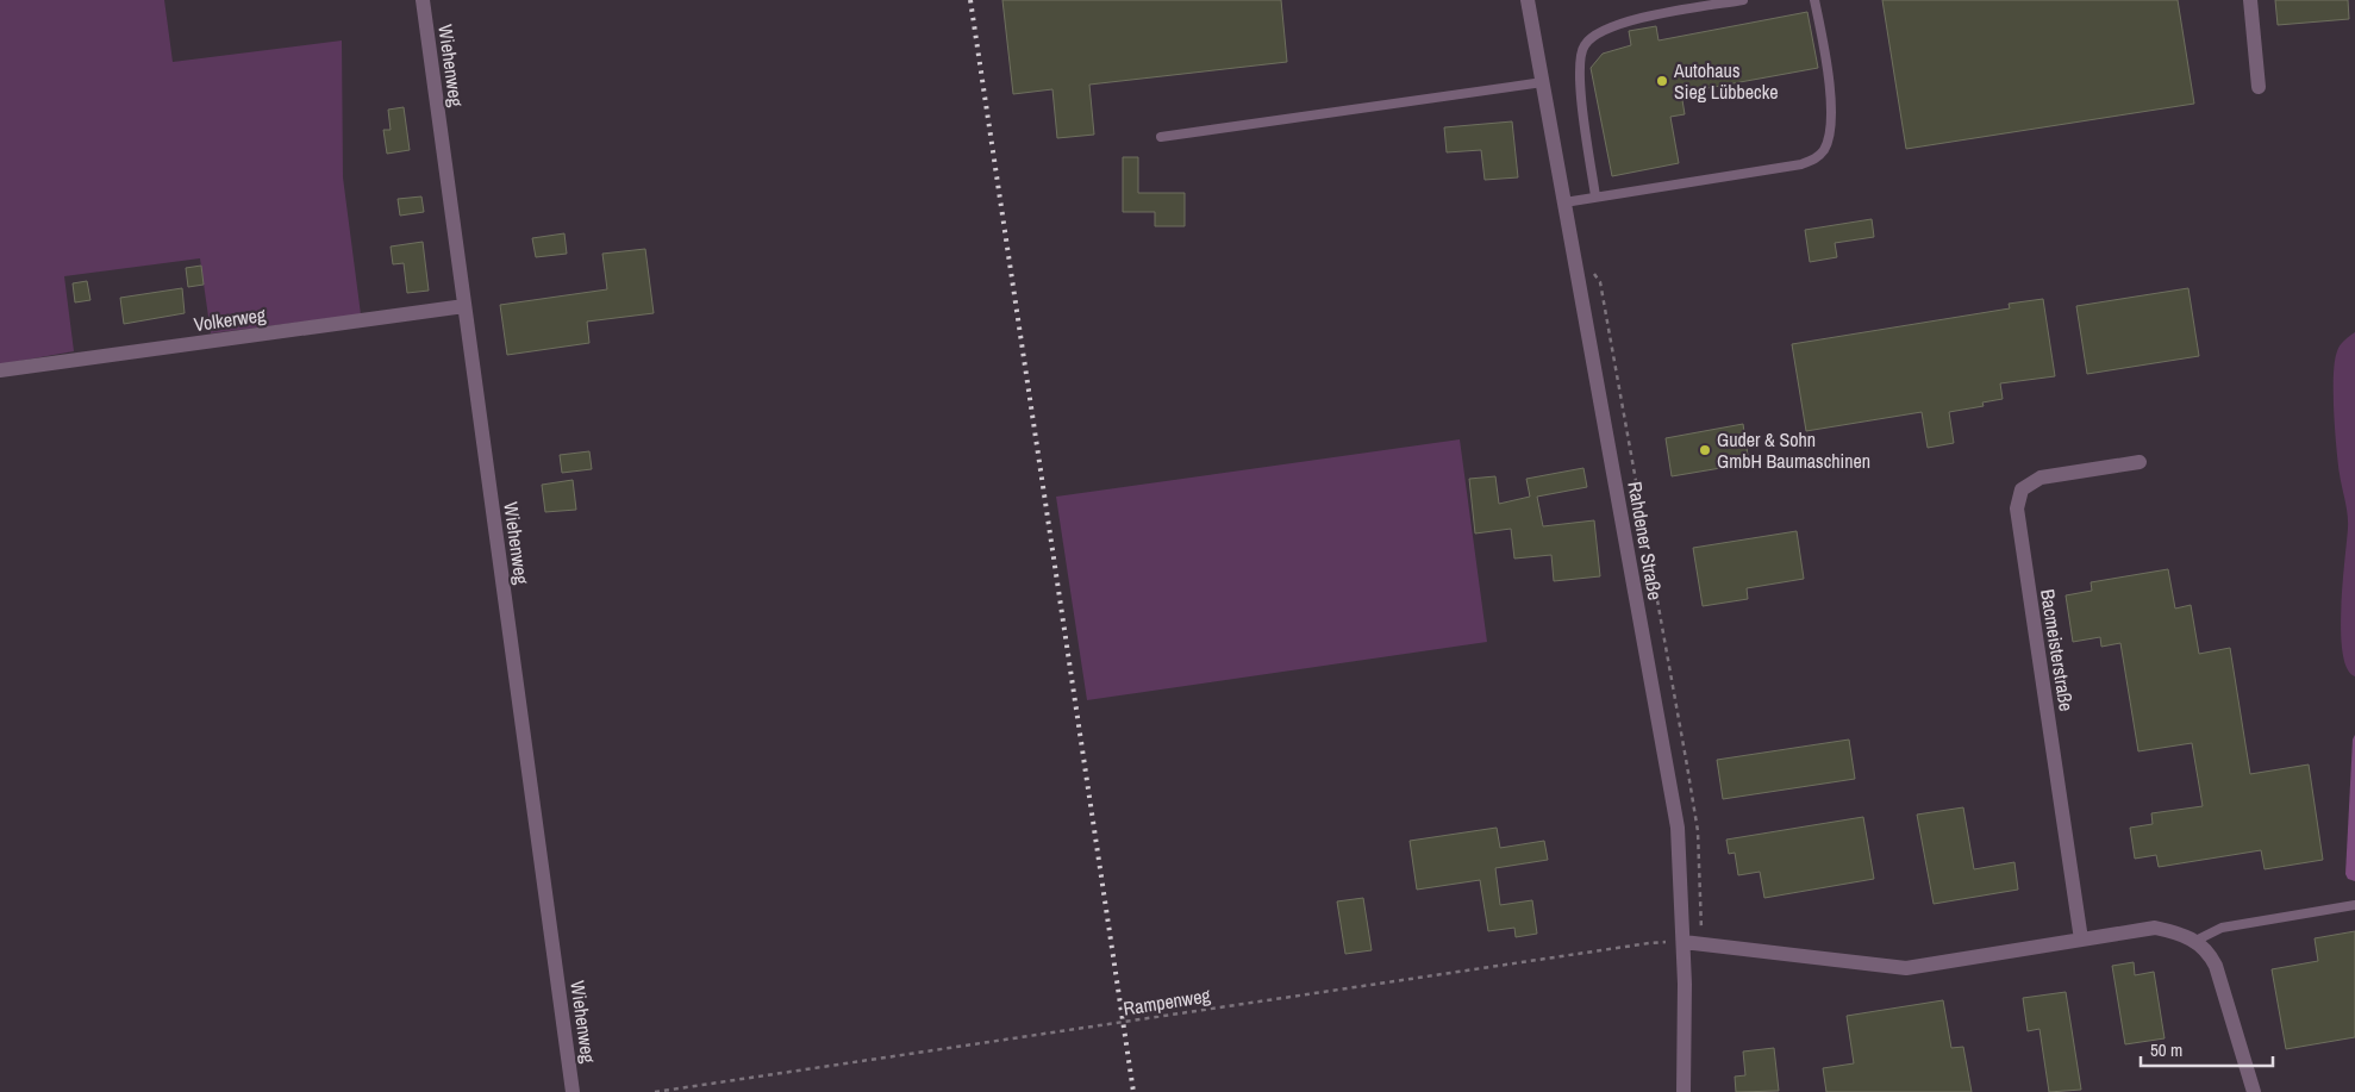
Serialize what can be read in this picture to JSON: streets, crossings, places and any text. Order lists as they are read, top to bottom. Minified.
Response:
{"streets":{"street":["Wiehenweg","Volkerweg","Rahdener Straße","Bacmeisterstraße"],"path":["Rampenweg"]},"crossings":[["Wiehenweg","Volkerweg"],["Rahdener Straße","Rampenweg"]],"places":["Autohaus Sieg Lübbecke","Guder & Sohn GmbH Baumaschinen"],"scale_bar":"50 m"}
